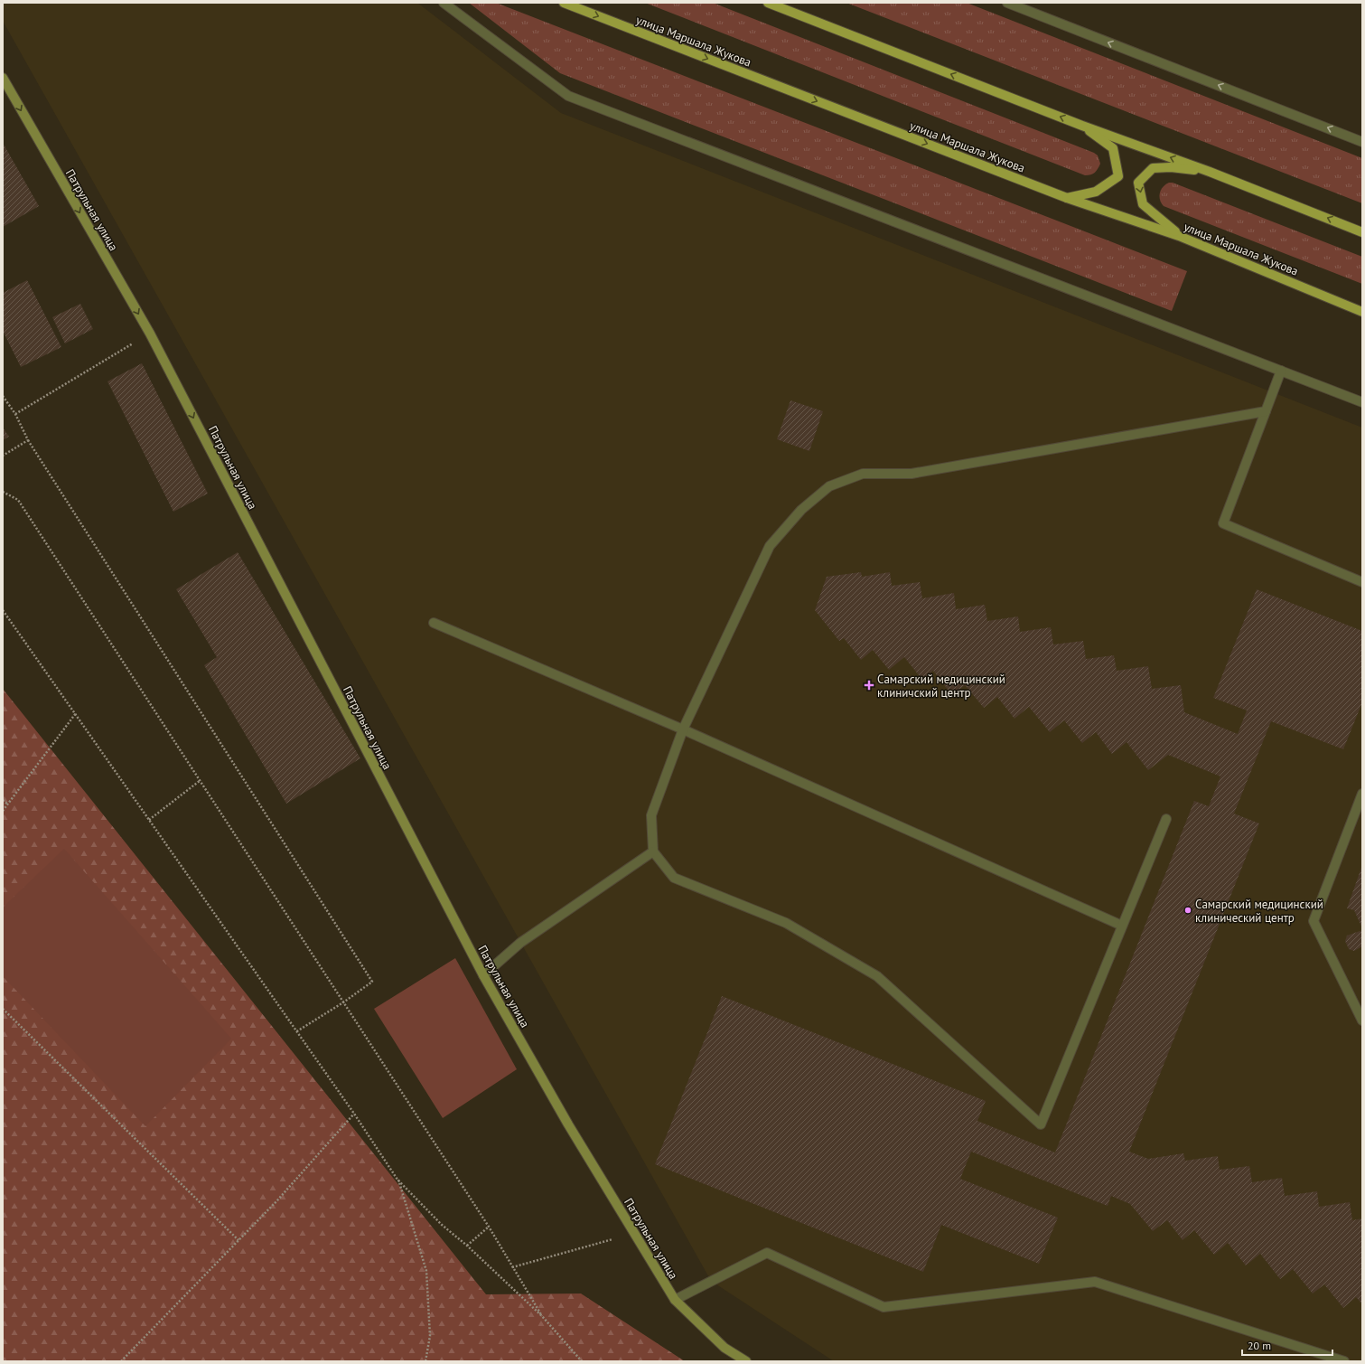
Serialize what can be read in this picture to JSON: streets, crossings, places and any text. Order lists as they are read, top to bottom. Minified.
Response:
{"streets":{"main road":["улица Маршала Жукова"],"street":["Патрульная улица"]},"one_way":["Патрульная улица"],"places":{"health":["Самарский медицинский клиничский центр"],"other":["Самарский медицинский клинический центр"]},"scale_bar":"20 m"}
